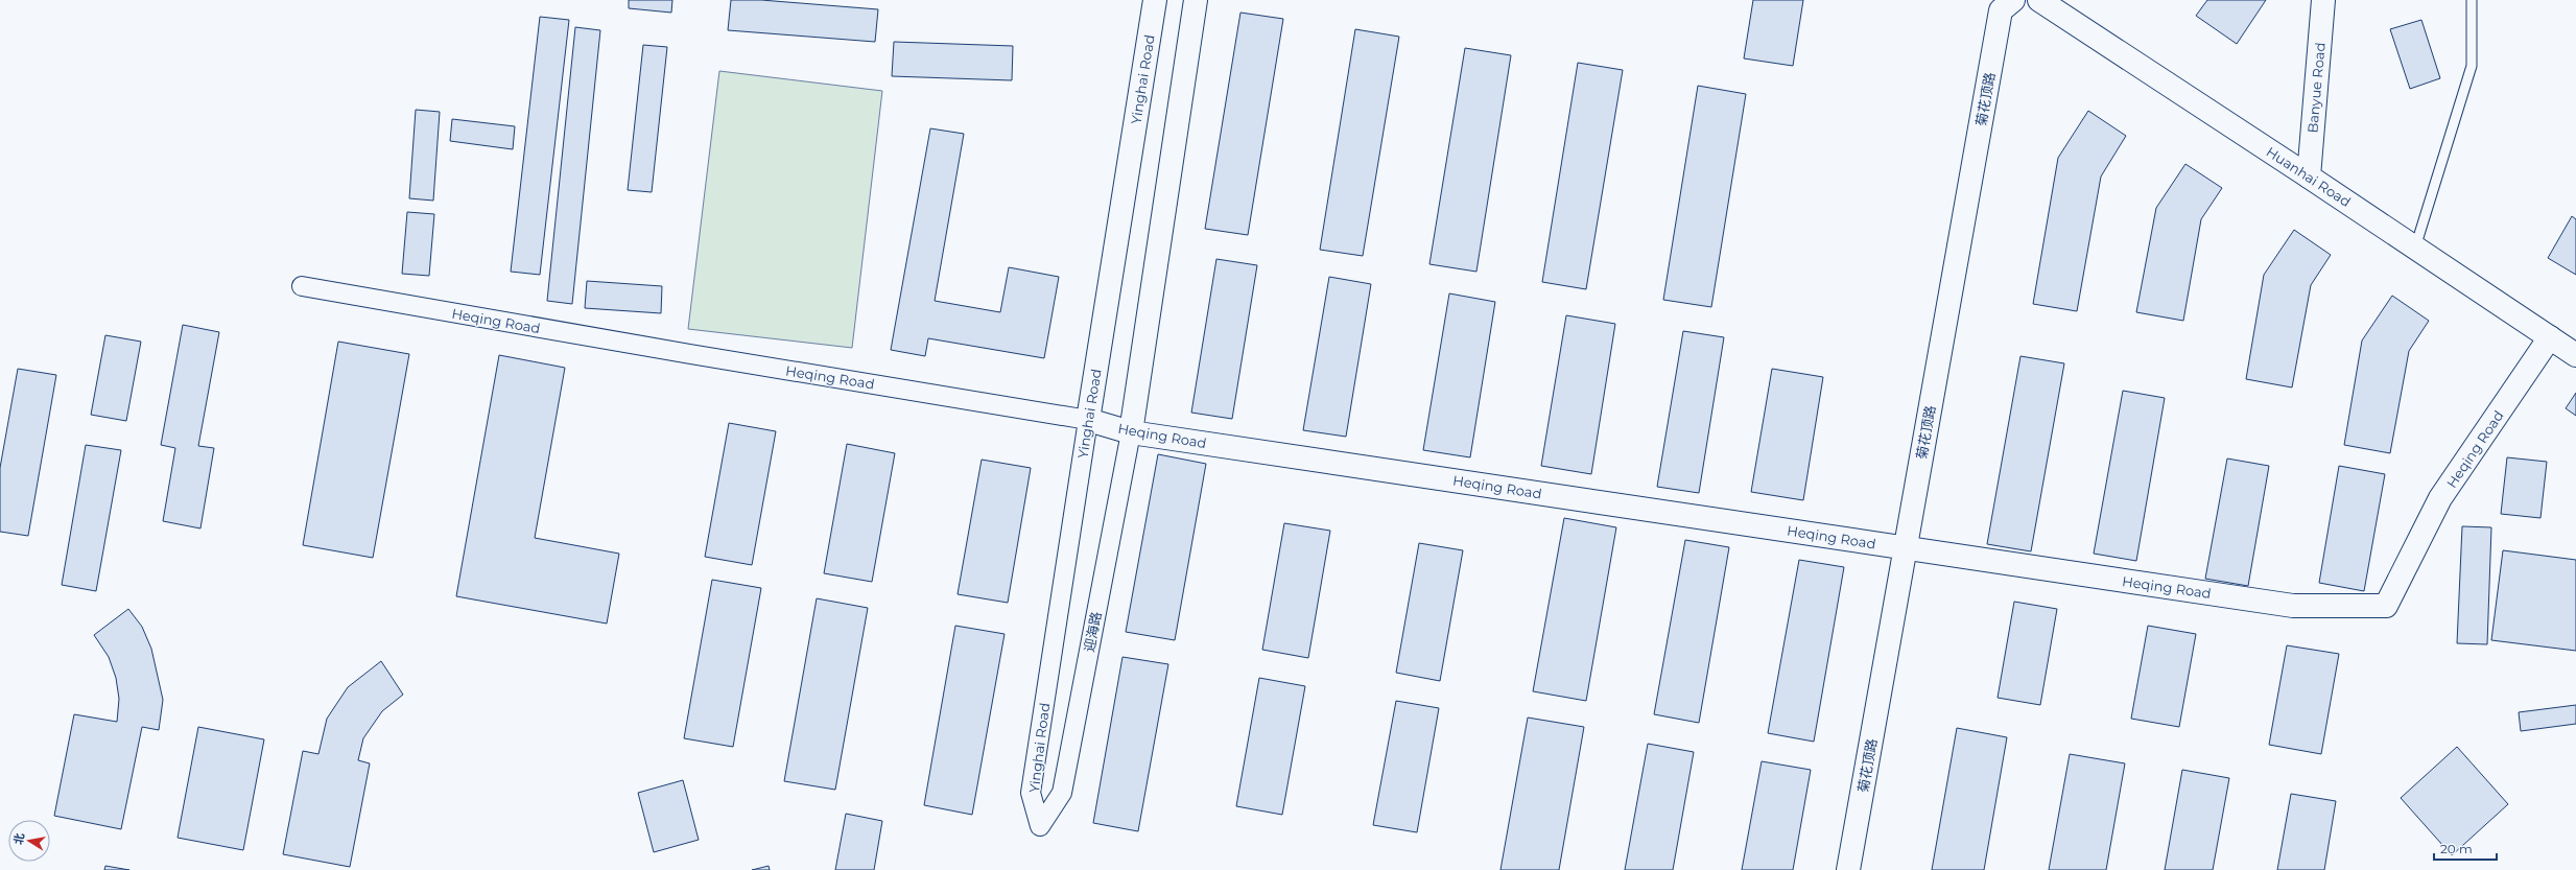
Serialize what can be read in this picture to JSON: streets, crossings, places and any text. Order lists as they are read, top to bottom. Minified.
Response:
{"streets":{"street":["Yinghai Road","Banyue Road","菊花顶路","Huanhai Road","Heqing Road"]},"crossings":[["Yinghai Road","Heqing Road"],["Banyue Road","Huanhai Road"],["菊花顶路","Heqing Road"],["Huanhai Road","Heqing Road"]],"scale_bar":"20 m","north":"left"}
